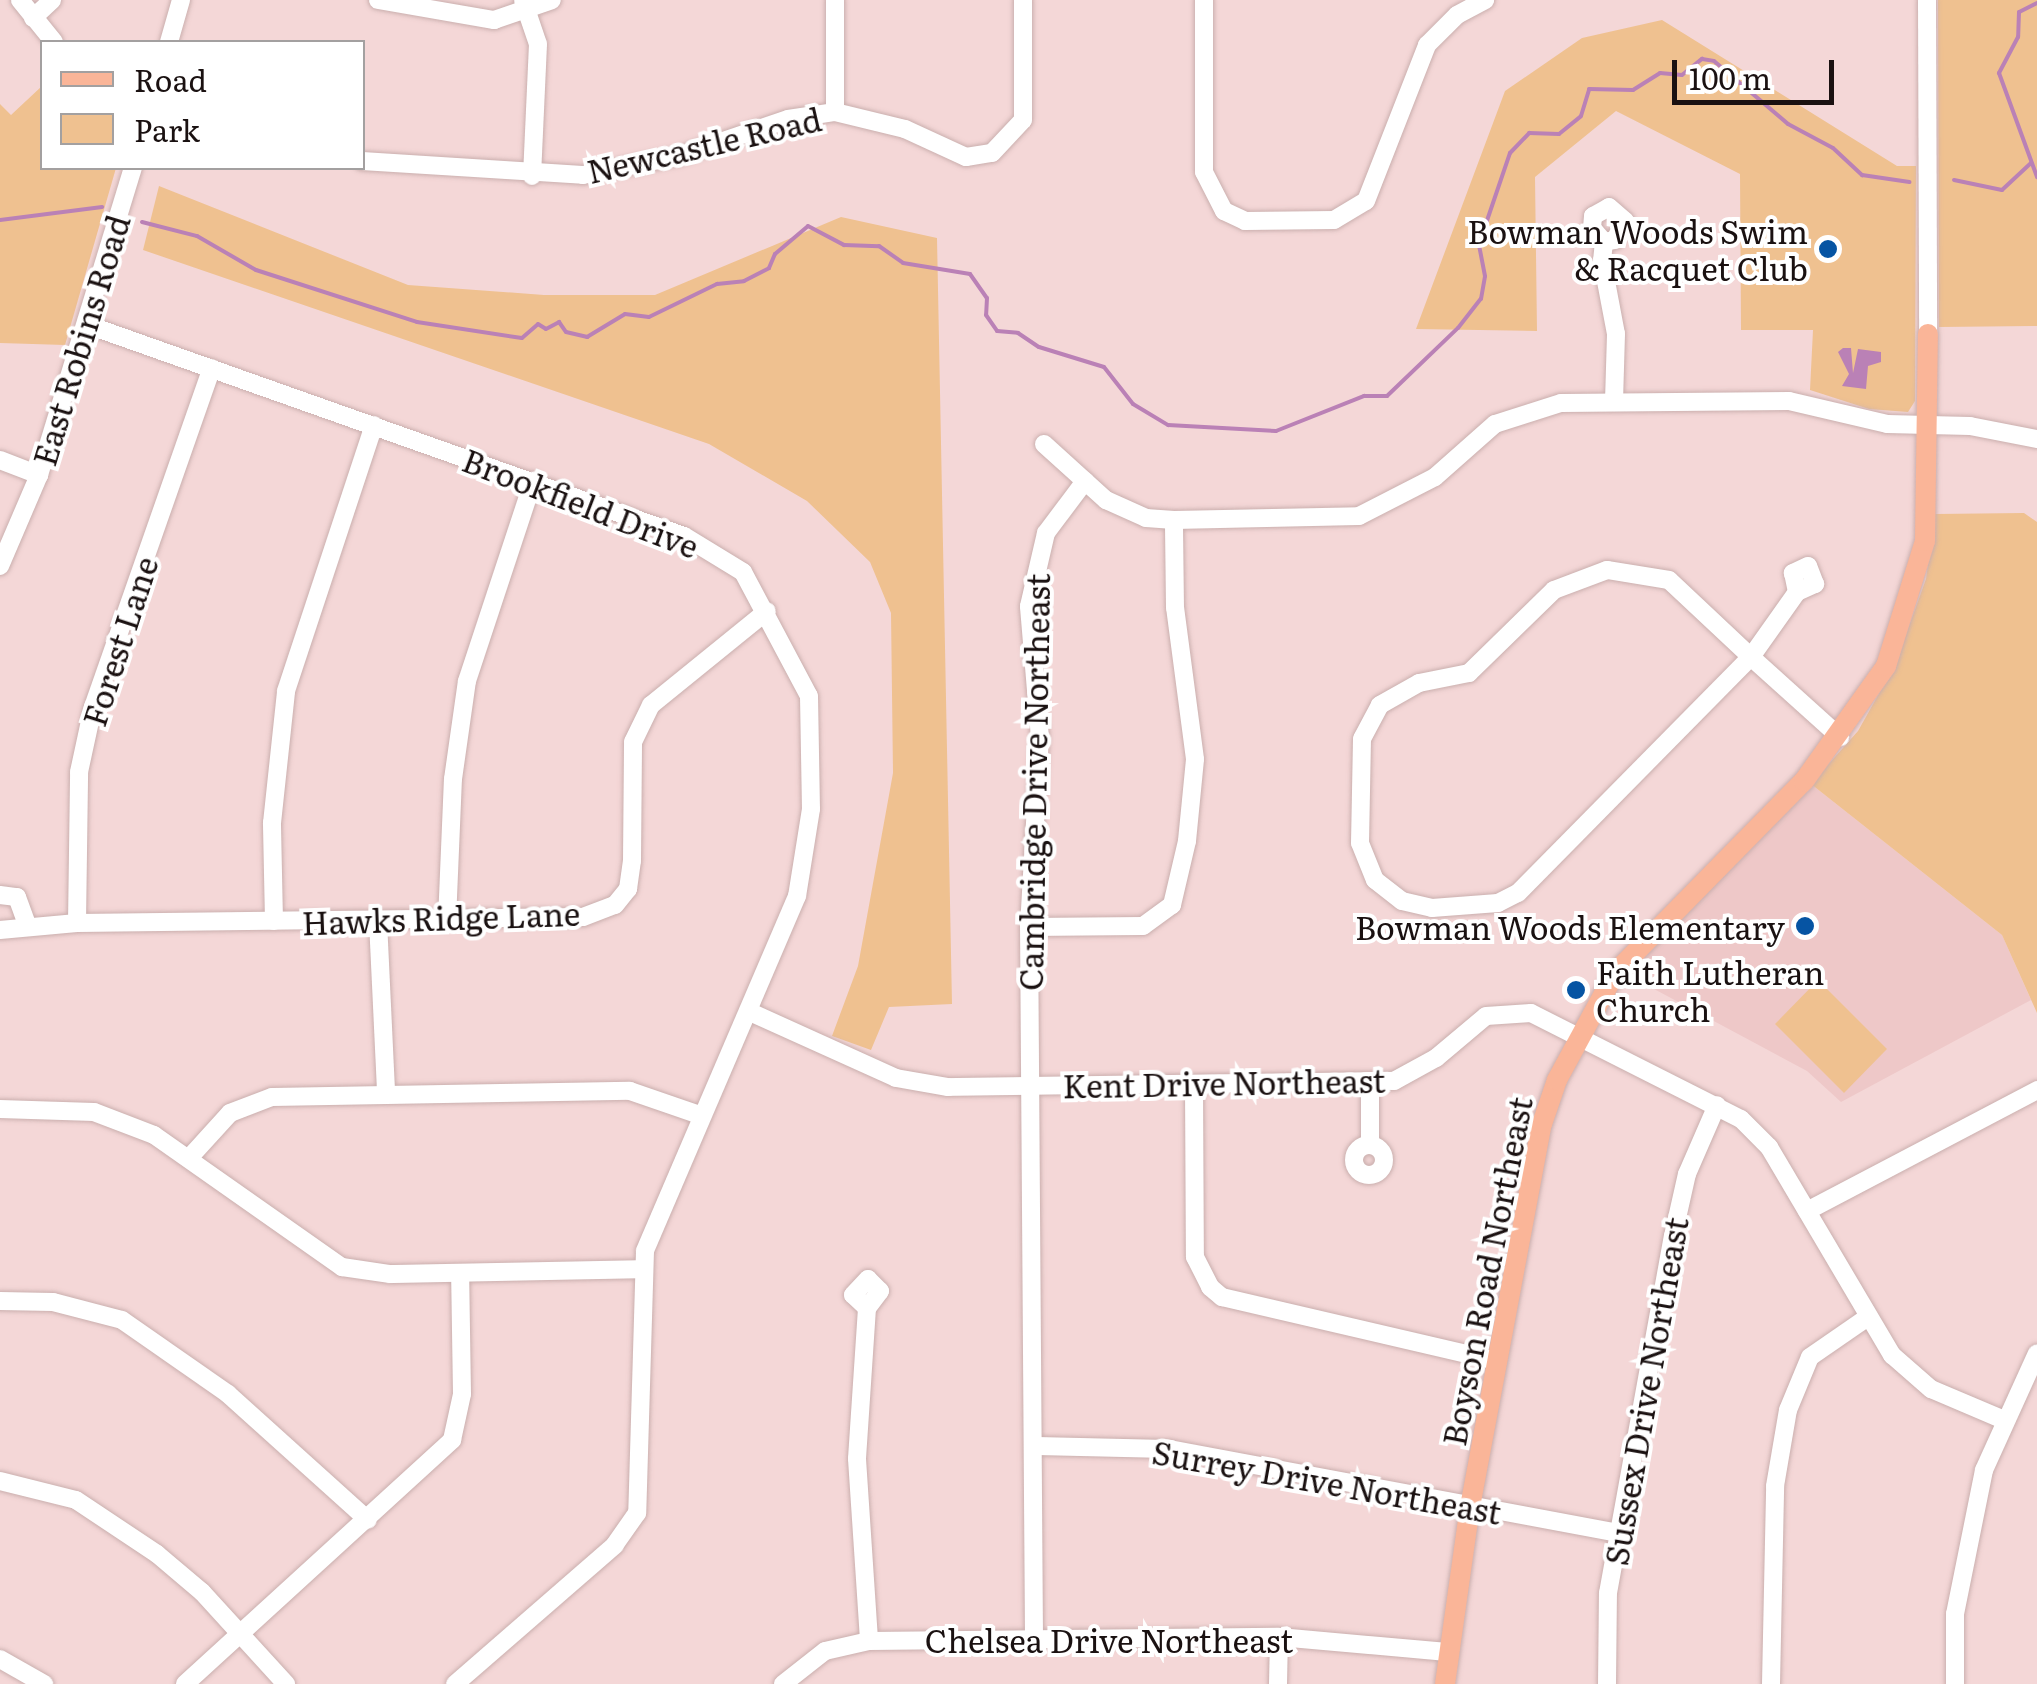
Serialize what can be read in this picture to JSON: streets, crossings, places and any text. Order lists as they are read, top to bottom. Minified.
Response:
{"streets":{"main road":["Boyson Road Northeast"],"street":["Newcastle Road","East Robins Road","Brookfield Drive","Forest Lane","Cambridge Drive Northeast","Hawks Ridge Lane","Kent Drive Northeast","Sussex Drive Northeast","Surrey Drive Northeast","Chelsea Drive Northeast"]},"crossings":[["East Robins Road","Brookfield Drive"],["Brookfield Drive","Forest Lane"],["Brookfield Drive","Hawks Ridge Lane"],["Brookfield Drive","Kent Drive Northeast"],["Forest Lane","Hawks Ridge Lane"],["Cambridge Drive Northeast","Kent Drive Northeast"],["Cambridge Drive Northeast","Surrey Drive Northeast"],["Cambridge Drive Northeast","Chelsea Drive Northeast"],["Kent Drive Northeast","Boyson Road Northeast"],["Kent Drive Northeast","Sussex Drive Northeast"],["Boyson Road Northeast","Surrey Drive Northeast"],["Boyson Road Northeast","Chelsea Drive Northeast"],["Sussex Drive Northeast","Surrey Drive Northeast"]],"places":["Bowman Woods Swim & Racquet Club","Bowman Woods Elementary","Faith Lutheran Church"],"legend":["Road","Park"],"scale_bar":"100 m"}
